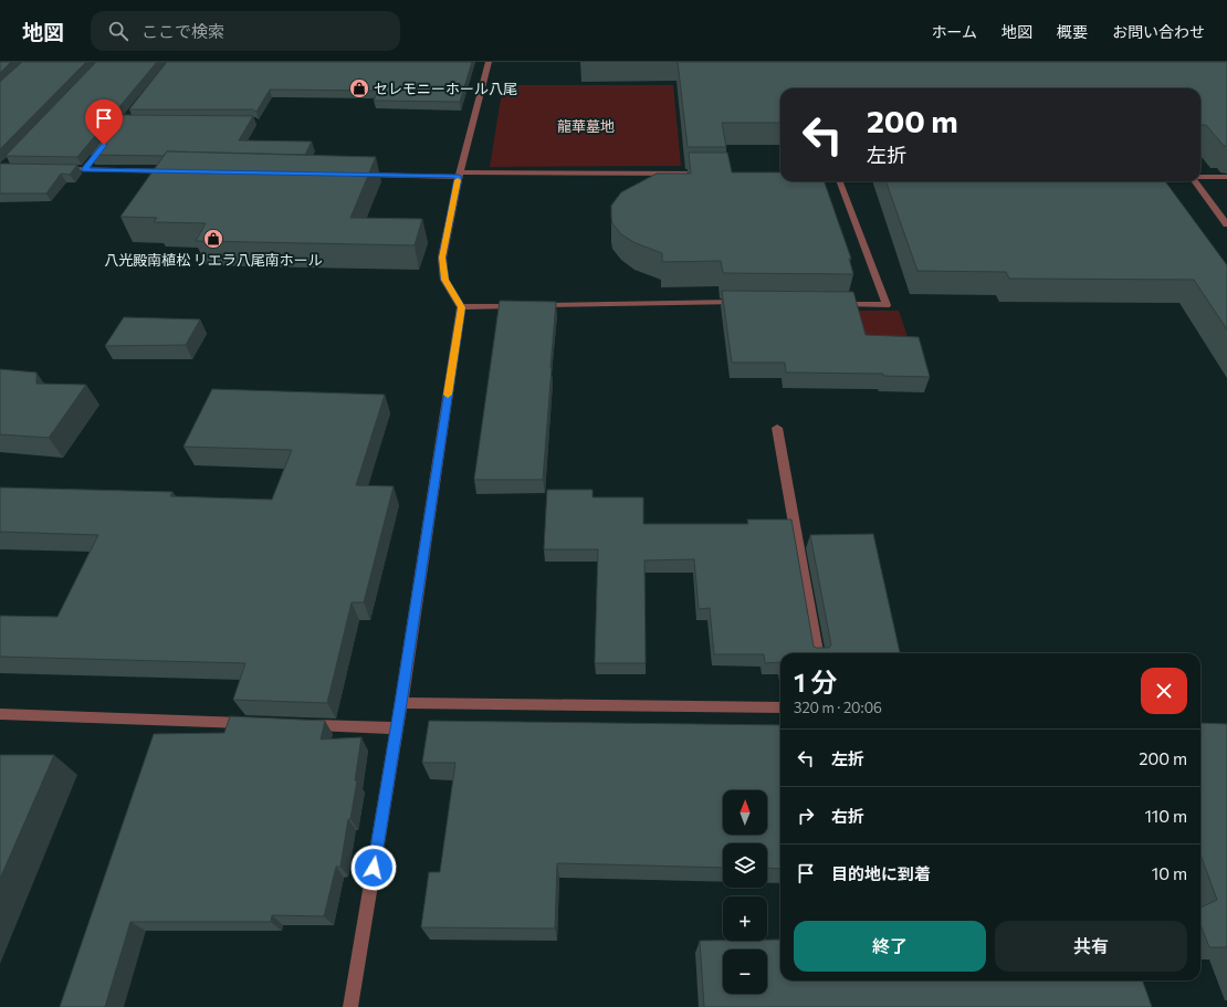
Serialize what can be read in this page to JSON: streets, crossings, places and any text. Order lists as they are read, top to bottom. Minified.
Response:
{"parks":["龍華墓地"],"places":{"shop":["セレモニーホール八尾","八光殿南植松 リエラ八尾南ホール"]},"north":"top","page":{"header":"地図","search":"ここで検索","nav":["ホーム","地図","概要","お問い合わせ"],"turn":["200 m","左折"],"heading":["1 分","320 m · 20:06"],"list":[{"name":"左折","value":"200 m"},{"name":"右折","value":"110 m"},{"name":"目的地に到着","value":"10 m"}],"map_buttons":["+","−"],"buttons":["終了","共有"]}}
